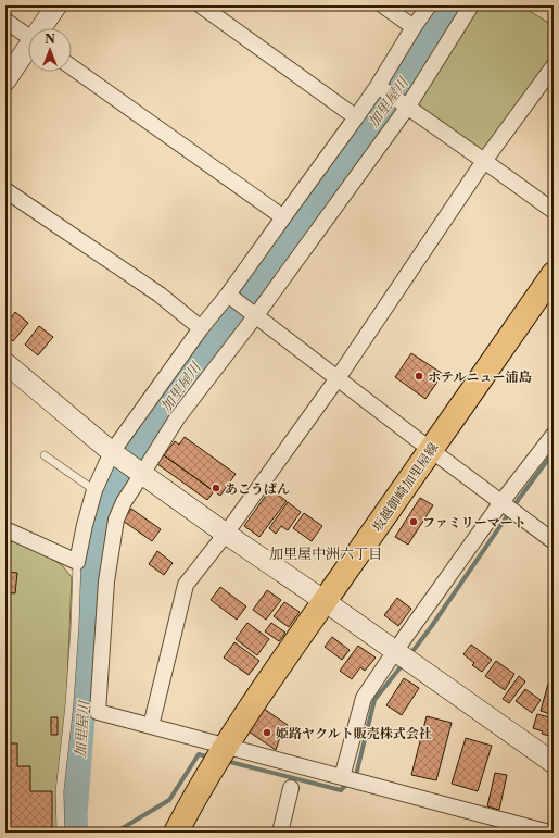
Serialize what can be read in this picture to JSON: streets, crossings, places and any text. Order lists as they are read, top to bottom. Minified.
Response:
{"streets":{"main road":["坂越御崎加里屋線"]},"districts":["加里屋中洲六丁目"],"water":["加里屋川"],"places":["ホテルニュー浦島","あこうぱん","ファミリーマート","姫路ヤクルト販売株式会社"],"north":"top"}
